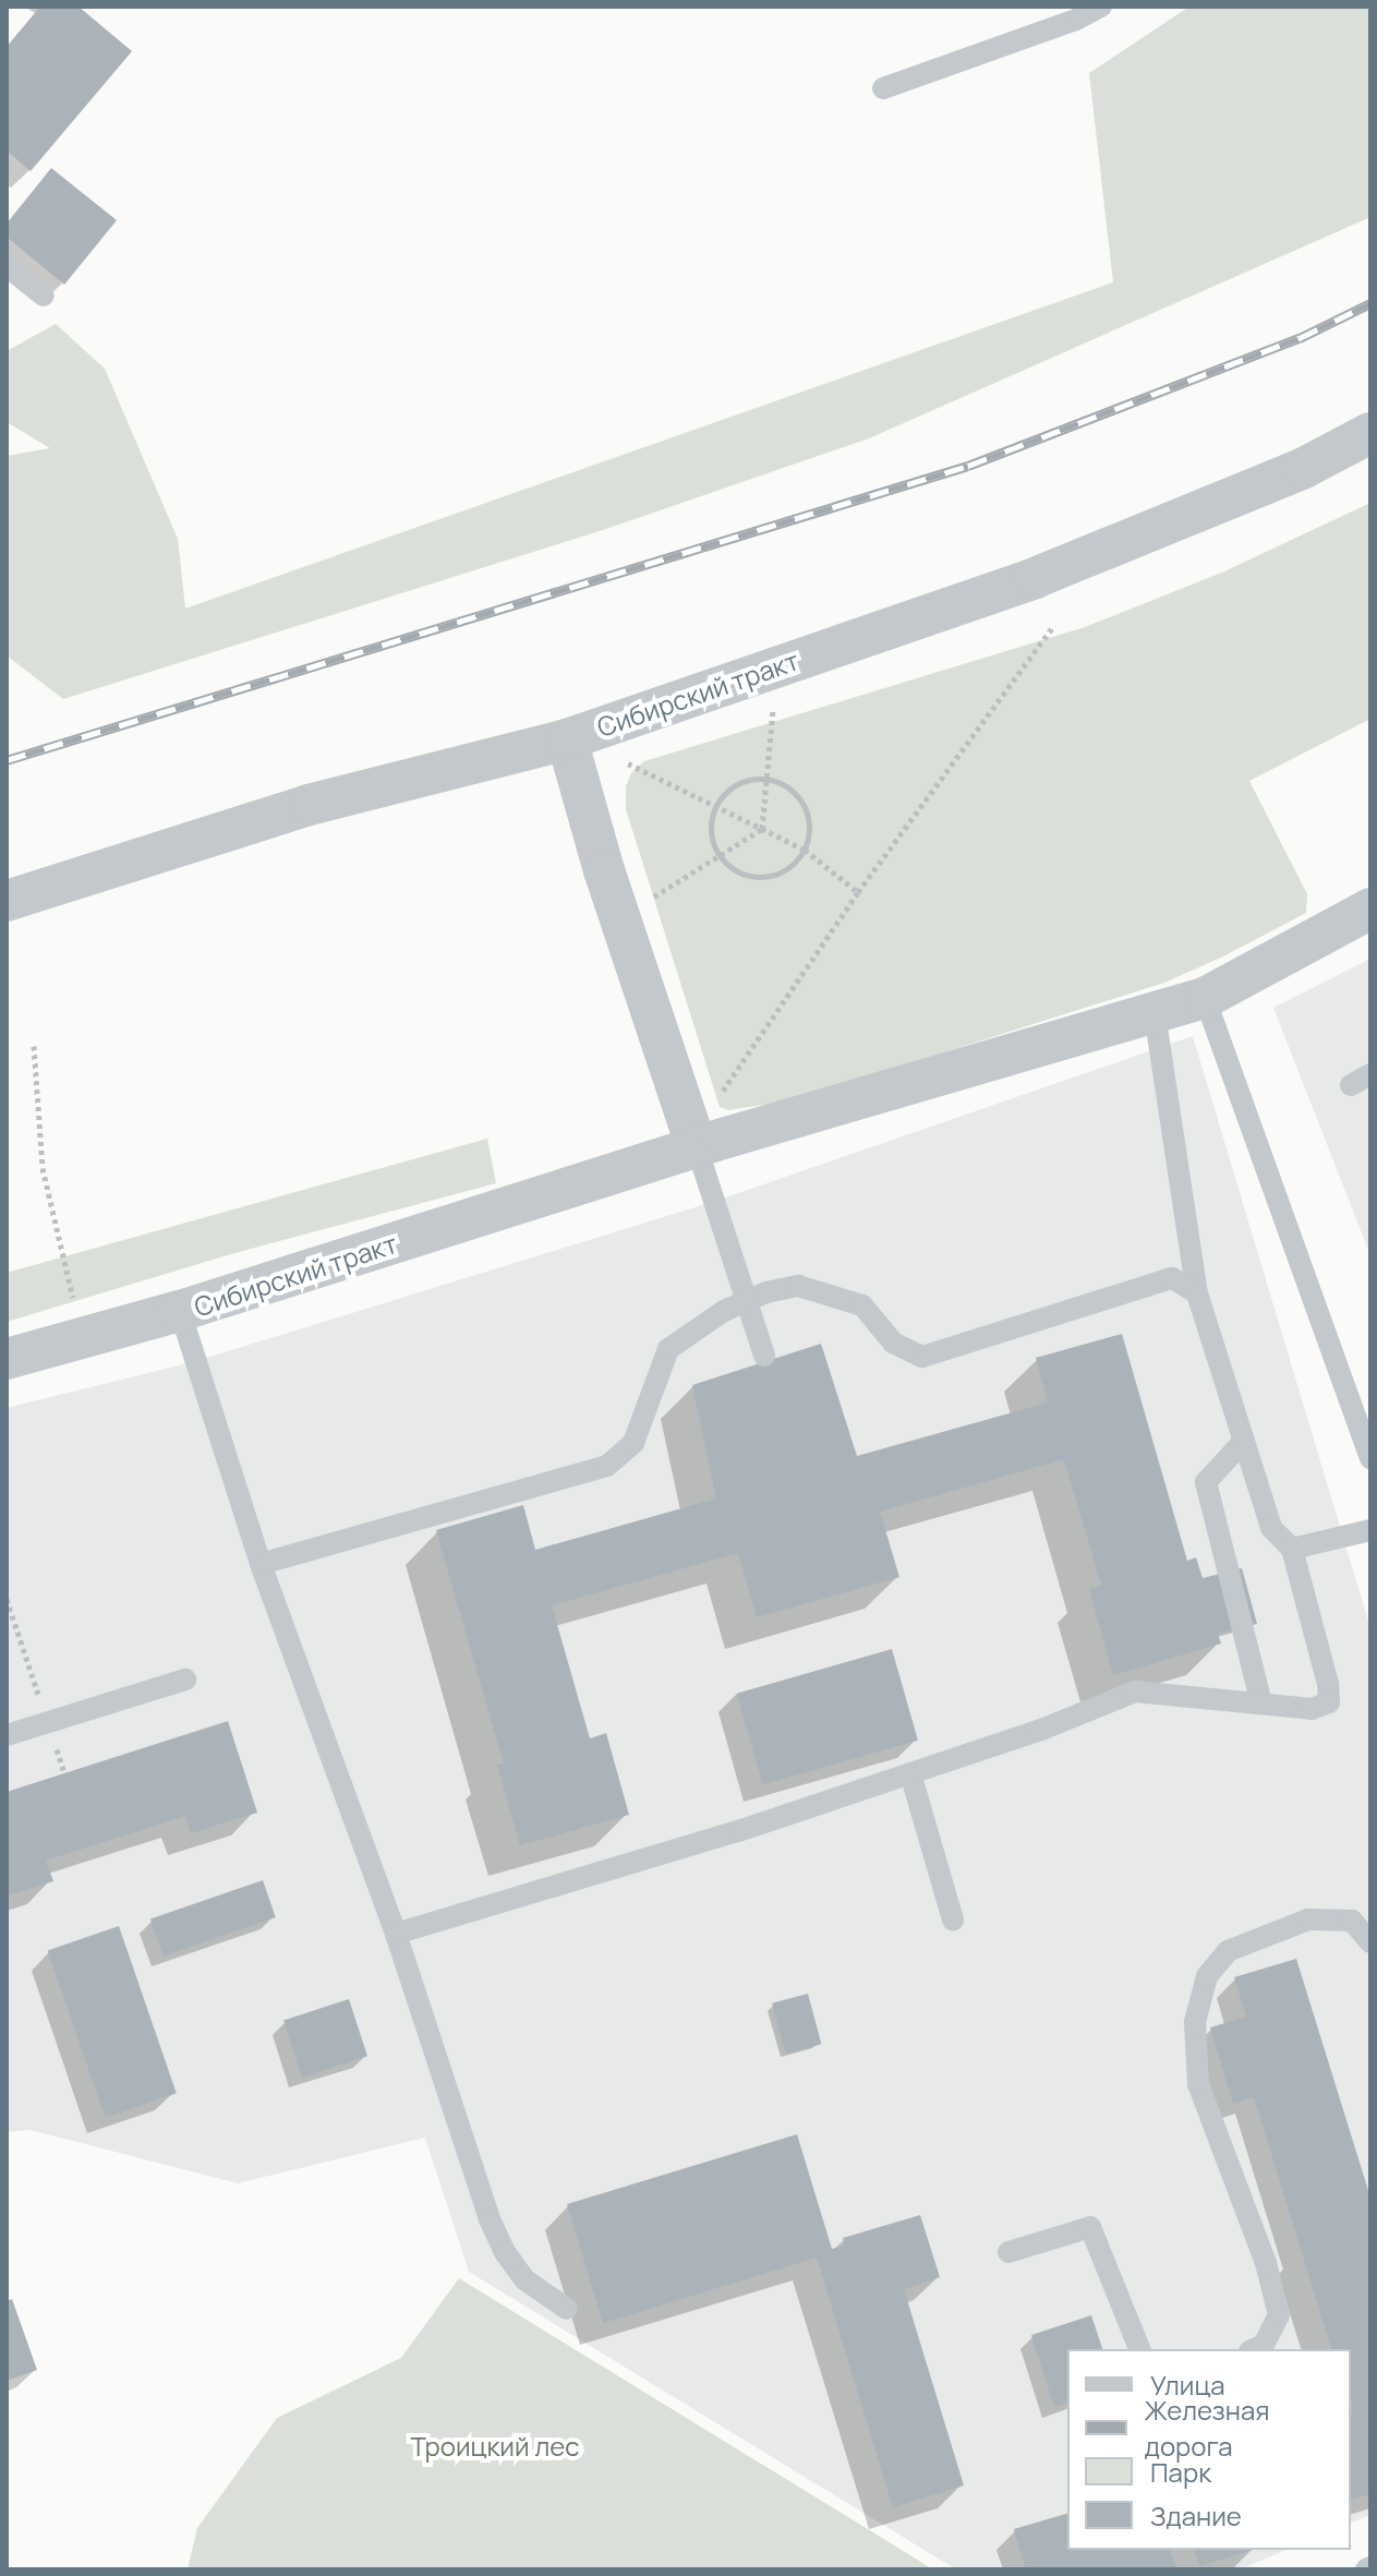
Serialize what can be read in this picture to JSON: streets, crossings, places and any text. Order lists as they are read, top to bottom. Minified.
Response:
{"streets":{"street":["Сибирский тракт"]},"parks":["Троицкий лес"],"legend":["Улица","Железная дорога","Парк","Здание"]}
